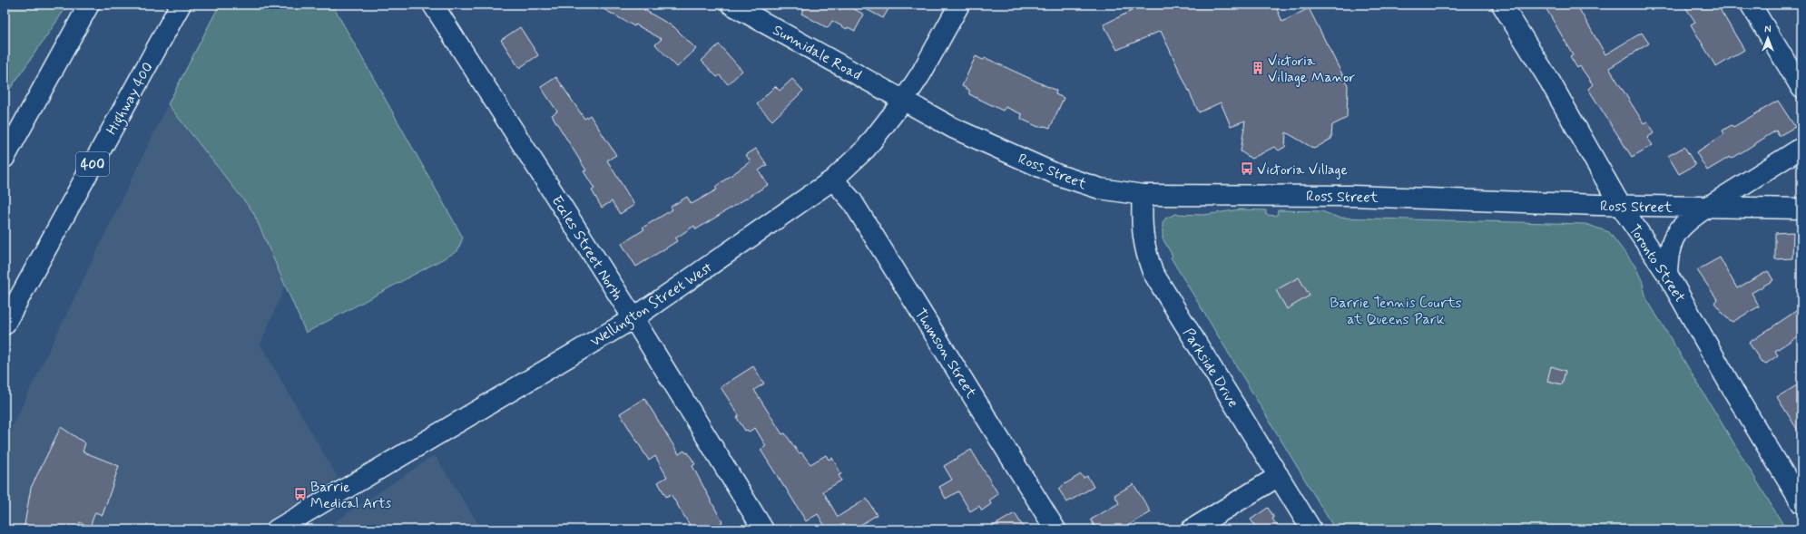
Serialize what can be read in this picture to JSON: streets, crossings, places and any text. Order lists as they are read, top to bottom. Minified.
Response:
{"streets":{"main road":["Sunnidale Road","Highway 400","400","Ross Street","Eccles Street North","Toronto Street","Wellington Street West","Thomson Street","Parkside Drive"]},"crossings":[["Sunnidale Road","Ross Street"],["Sunnidale Road","Wellington Street West"],["Ross Street","Toronto Street"],["Ross Street","Wellington Street West"],["Ross Street","Parkside Drive"],["Eccles Street North","Wellington Street West"],["Wellington Street West","Thomson Street"]],"parks":["Barrie Tennis Courts at Queens Park"],"places":{"building":["Victoria Village Manor"],"bus stop":["Victoria Village","Barrie Medical Arts"]},"north":"top"}
